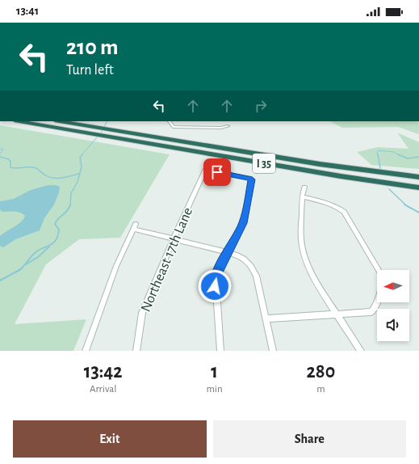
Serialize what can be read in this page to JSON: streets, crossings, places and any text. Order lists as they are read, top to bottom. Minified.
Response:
{"streets":{"highway":["I 35"],"street":["Northeast 17th Lane"]},"north":"left","page":{"status":"13:41","turn":["210 m","Turn left"],"eta":["13:42","Arrival","1","min","280","m"],"buttons":["Exit","Share"]}}
